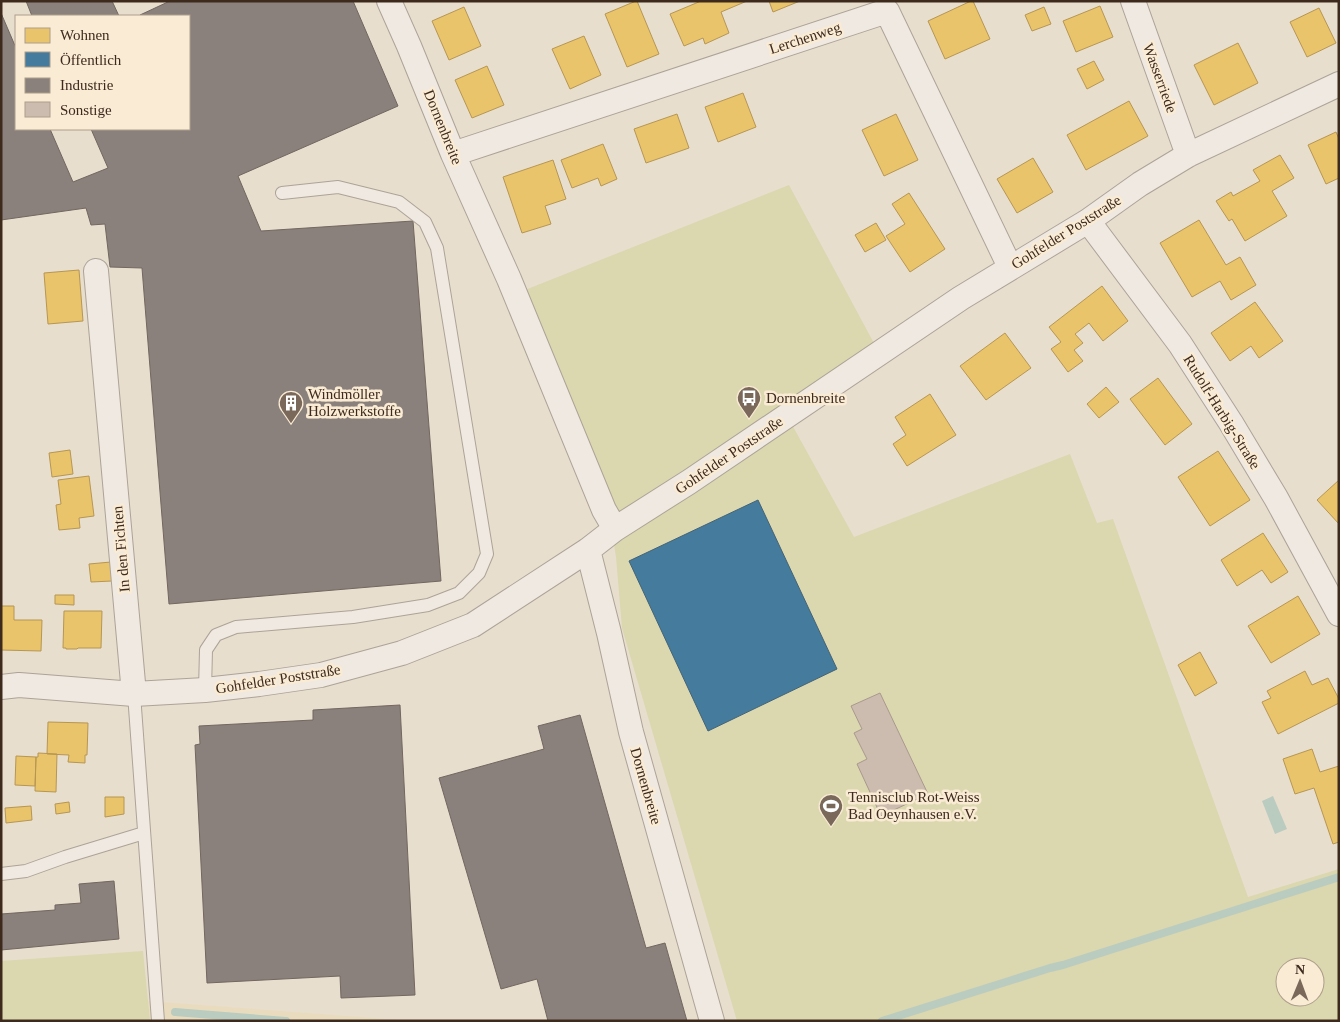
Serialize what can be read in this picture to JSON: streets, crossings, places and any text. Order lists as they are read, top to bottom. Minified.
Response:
{"streets":{"street":["Lerchenweg","Wasserriede","Dornenbreite","Gohfelder Poststraße","Rudolf-Harbig-Straße","In den Fichten"]},"crossings":[["Lerchenweg","Dornenbreite"],["Lerchenweg","Gohfelder Poststraße"],["Wasserriede","Gohfelder Poststraße"],["Dornenbreite","Gohfelder Poststraße"],["Gohfelder Poststraße","Rudolf-Harbig-Straße"],["Gohfelder Poststraße","In den Fichten"]],"places":{"bus stop":["Dornenbreite"],"building":["Windmöller Holzwerkstoffe"],"sports":["Tennisclub Rot-Weiss Bad Oeynhausen e.V."]},"legend":["Wohnen","Öffentlich","Industrie","Sonstige"],"north":"top"}
